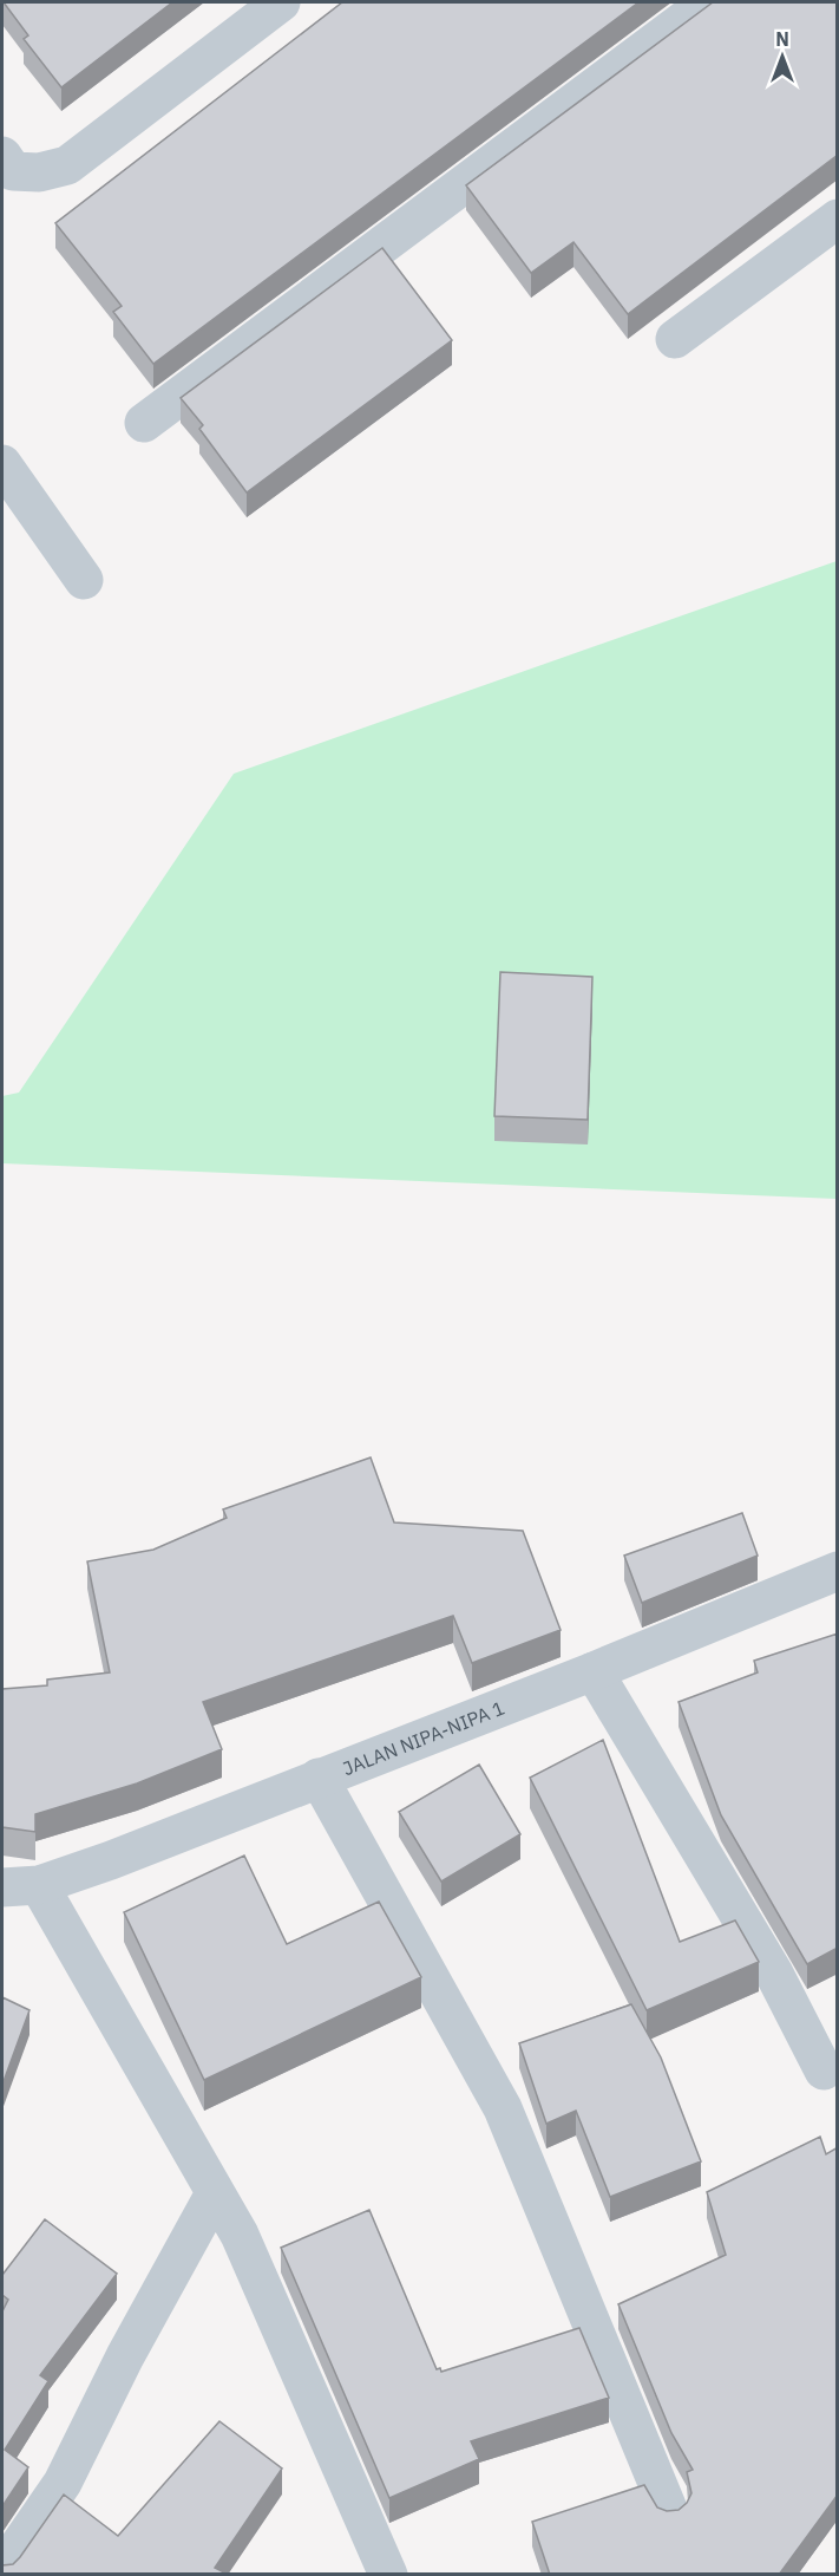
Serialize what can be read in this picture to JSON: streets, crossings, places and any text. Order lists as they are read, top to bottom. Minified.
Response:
{"streets":{"street":["JALAN NIPA-NIPA 1"]},"north":"top"}
